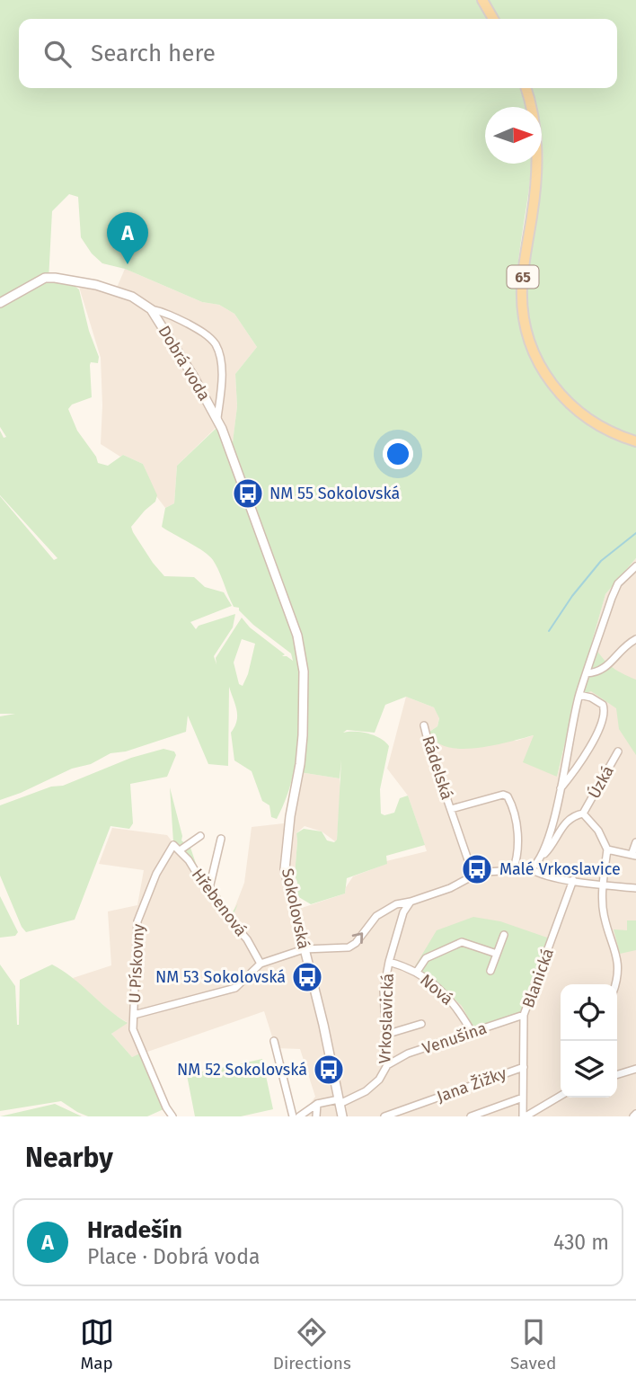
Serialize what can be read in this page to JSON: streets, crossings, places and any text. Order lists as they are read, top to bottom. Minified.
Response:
{"streets":{"main road":["65"],"street":["Dobrá voda","Rádelská","Úzká","Hřebenová","Sokolovská","U Pískovny","Blanická","Nová","Vrkoslavická","Venušina","Jana Žižky"]},"crossings":[["Dobrá voda","Sokolovská"],["Hřebenová","U Pískovny"],["Sokolovská","Vrkoslavická"],["Blanická","Venušina"],["Blanická","Jana Žižky"],["Nová","Vrkoslavická"],["Nová","Venušina"],["Vrkoslavická","Venušina"]],"places":{"bus stop":["NM 55 Sokolovská","Malé Vrkoslavice","NM 53 Sokolovská","NM 52 Sokolovská"]},"north":"right","page":{"search":"Search here","pins":"A","heading":"Nearby","list":[{"mark":"A","name":"Hradešín","note":"Place · Dobrá voda","value":"430 m"}],"nav":["Map","Directions","Saved"]}}
